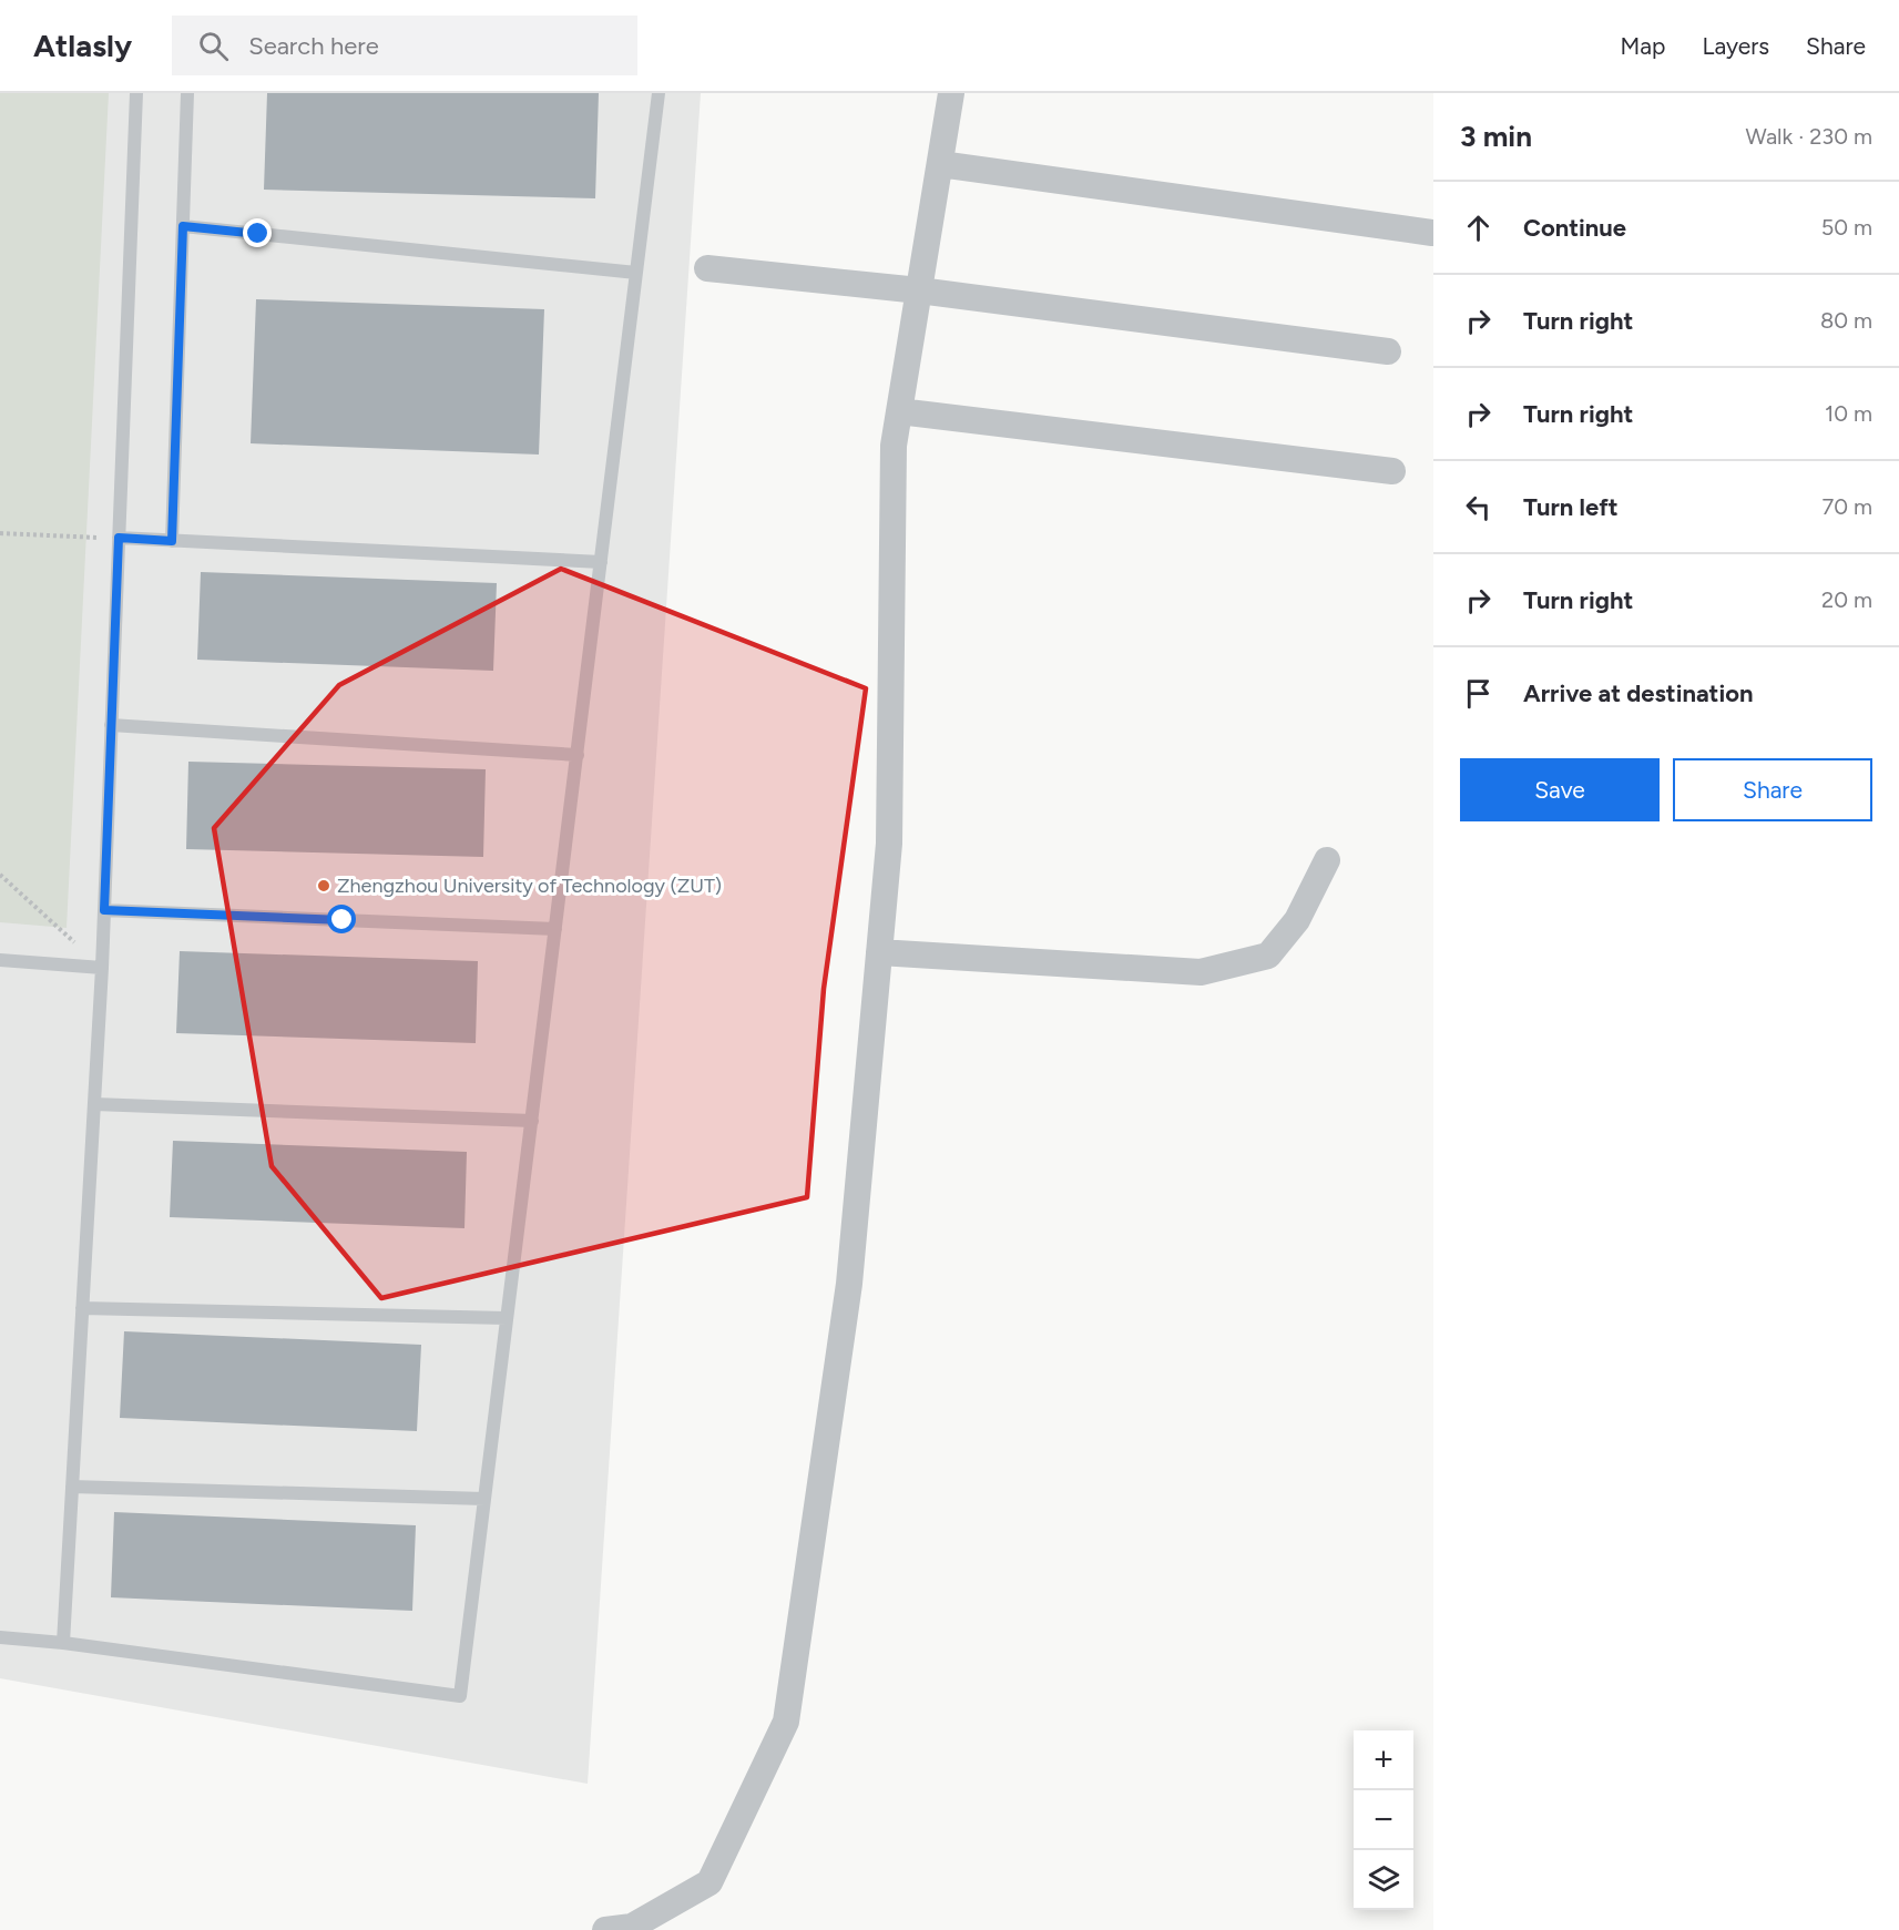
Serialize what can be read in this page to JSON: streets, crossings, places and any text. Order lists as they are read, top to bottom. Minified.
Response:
{"places":["Zhengzhou University of Technology (ZUT)"],"page":{"header":"Atlasly","search":"Search here","nav":["Map","Layers","Share"],"heading":["3 min","Walk · 230 m"],"list":[["Continue","50 m"],["Turn right","80 m"],["Turn right","10 m"],["Turn left","70 m"],["Turn right","20 m"],"Arrive at destination"],"buttons":["Save","Share"],"map_buttons":["+","−"]}}
